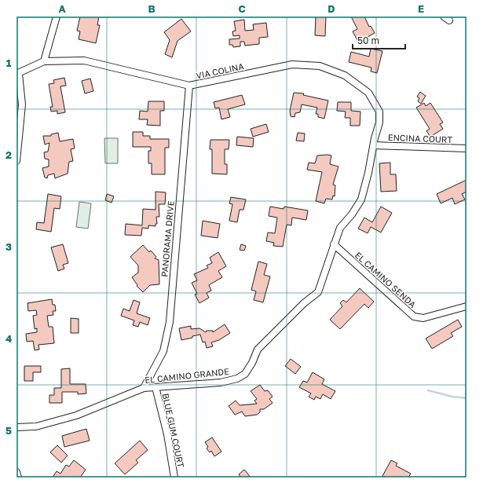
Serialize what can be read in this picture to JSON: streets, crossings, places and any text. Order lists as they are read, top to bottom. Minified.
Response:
{"streets":{"street":["VIA COLINA","ENCINA COURT","PANORAMA DRIVE","EL CAMINO SENDA","EL CAMINO GRANDE","BLUE GUM COURT"]},"crossings":[["VIA COLINA","ENCINA COURT"],["VIA COLINA","PANORAMA DRIVE"],["VIA COLINA","EL CAMINO GRANDE"],["ENCINA COURT","EL CAMINO GRANDE"],["PANORAMA DRIVE","EL CAMINO GRANDE"],["EL CAMINO SENDA","EL CAMINO GRANDE"],["EL CAMINO GRANDE","BLUE GUM COURT"]],"scale_bar":"50 m","grid":{"columns":["A","B","C","D","E"],"rows":["1","2","3","4","5"]}}
